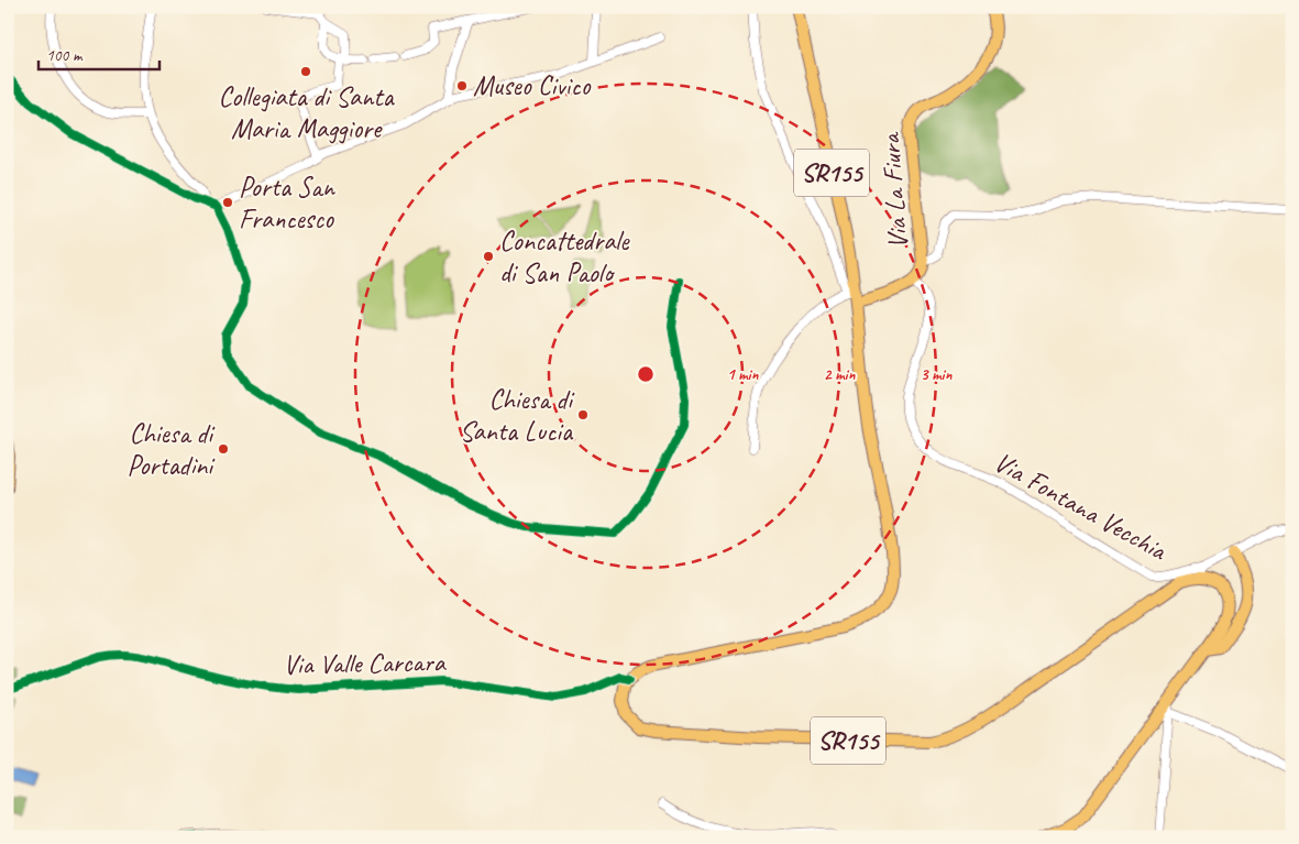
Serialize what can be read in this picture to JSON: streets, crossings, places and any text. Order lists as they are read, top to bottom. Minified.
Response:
{"streets":{"main road":["SR155","Via La Fiura"],"street":["Via Fontana Vecchia","Via Valle Carcara"]},"crossings":[["SR155","Via La Fiura"],["SR155","Via Valle Carcara"],["Via La Fiura","Via Fontana Vecchia"]],"places":["Collegiata di Santa Maria Maggiore","Museo Civico","Porta San Francesco","Concattedrale di San Paolo","Chiesa di Santa Lucia","Chiesa di Portadini"],"scale_bar":"100 m","rings":["1 min","2 min","3 min"]}
